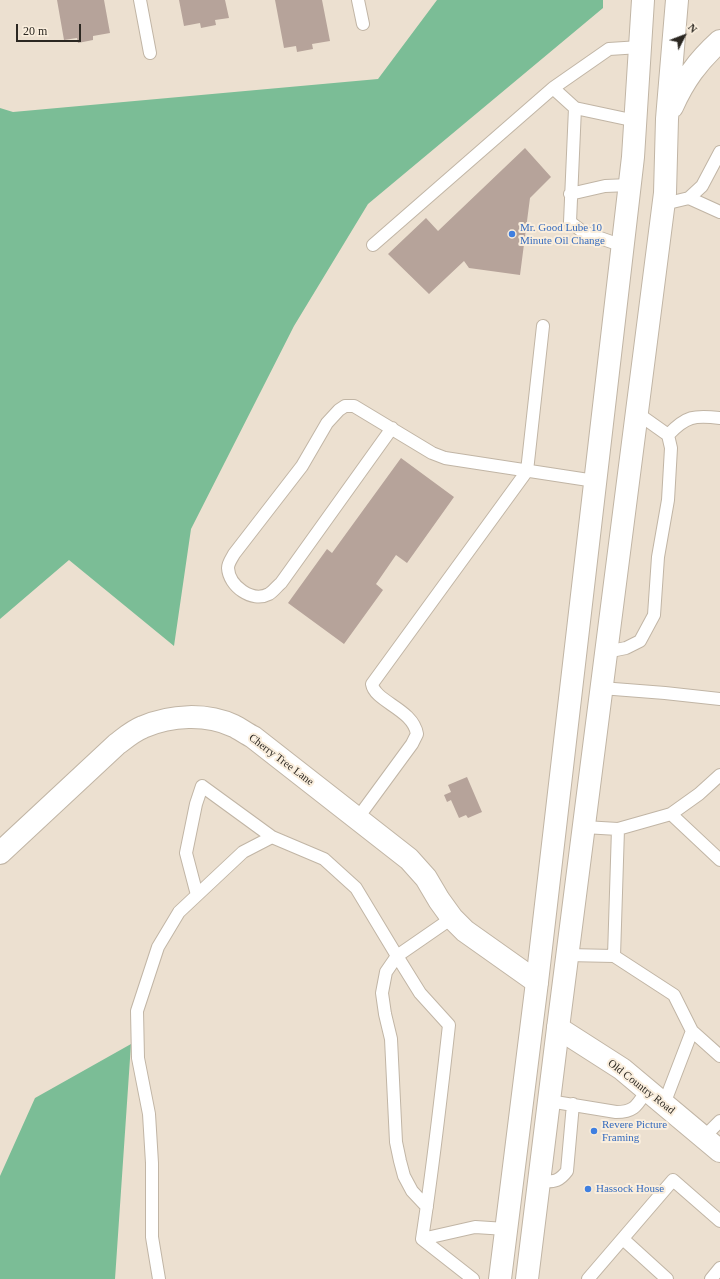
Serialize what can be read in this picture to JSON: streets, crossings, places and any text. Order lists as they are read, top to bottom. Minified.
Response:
{"streets":{"main road":["Cherry Tree Lane","Old Country Road"]},"places":["Mr. Good Lube 10 Minute Oil Change","Revere Picture Framing","Hassock House"],"scale_bar":"20 m","north":"top right"}
